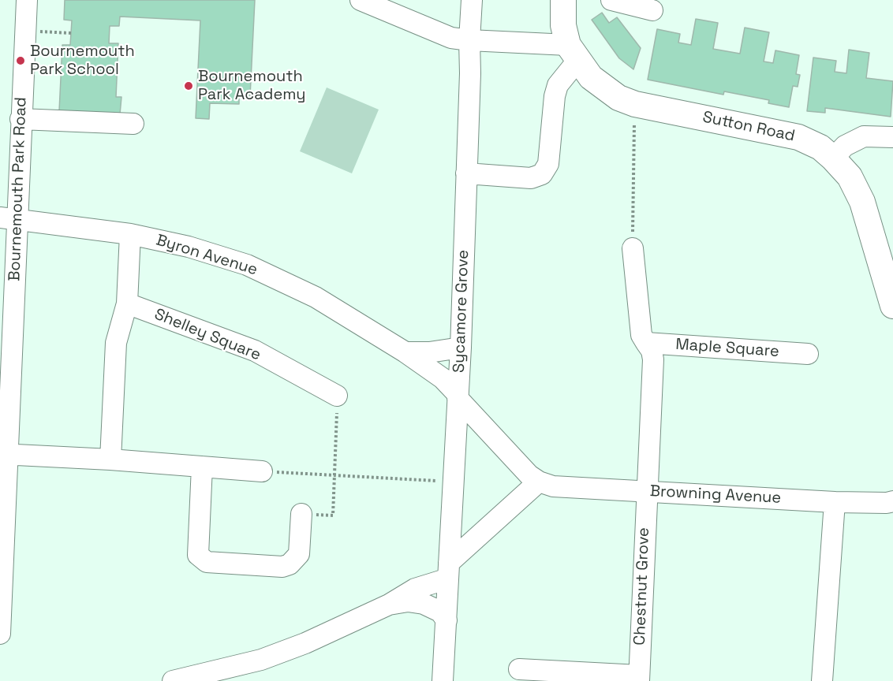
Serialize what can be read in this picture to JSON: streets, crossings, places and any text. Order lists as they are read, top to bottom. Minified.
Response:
{"streets":{"main road":["Sutton Road"],"street":["Bournemouth Park Road","Byron Avenue","Sycamore Grove","Shelley Square","Maple Square","Browning Avenue","Chestnut Grove"]},"crossings":[["Bournemouth Park Road","Byron Avenue"],["Byron Avenue","Sycamore Grove"],["Byron Avenue","Browning Avenue"],["Sycamore Grove","Browning Avenue"],["Maple Square","Browning Avenue"],["Maple Square","Chestnut Grove"],["Browning Avenue","Chestnut Grove"]],"places":["Bournemouth Park School","Bournemouth Park Academy"]}
